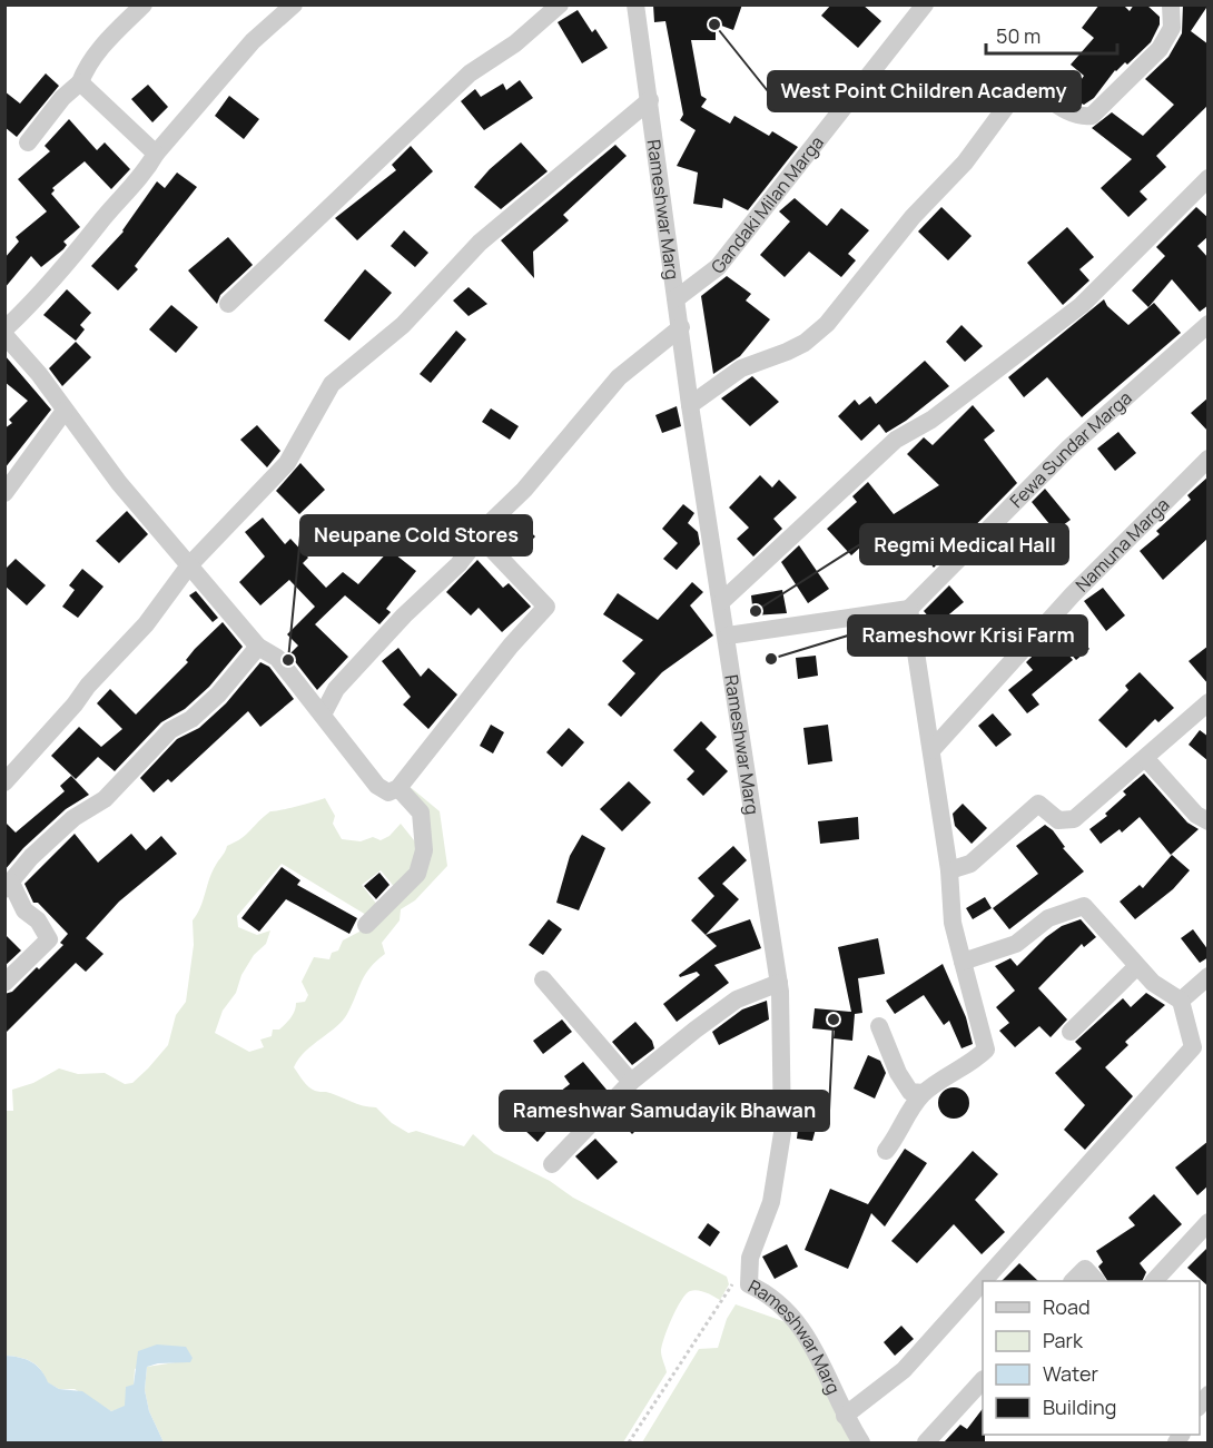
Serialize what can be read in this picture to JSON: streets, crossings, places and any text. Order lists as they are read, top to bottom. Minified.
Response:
{"streets":{"street":["Gandaki Milan Marga","Rameshwar Marg","Fewa Sundar Marga","Namuna Marga"]},"crossings":[["Gandaki Milan Marga","Rameshwar Marg"]],"places":["West Point Children Academy","Regmi Medical Hall","Rameshowr Krisi Farm","Neupane Cold Stores","Rameshwar Samudayik Bhawan"],"legend":["Road","Park","Water","Building"],"scale_bar":"50 m"}
